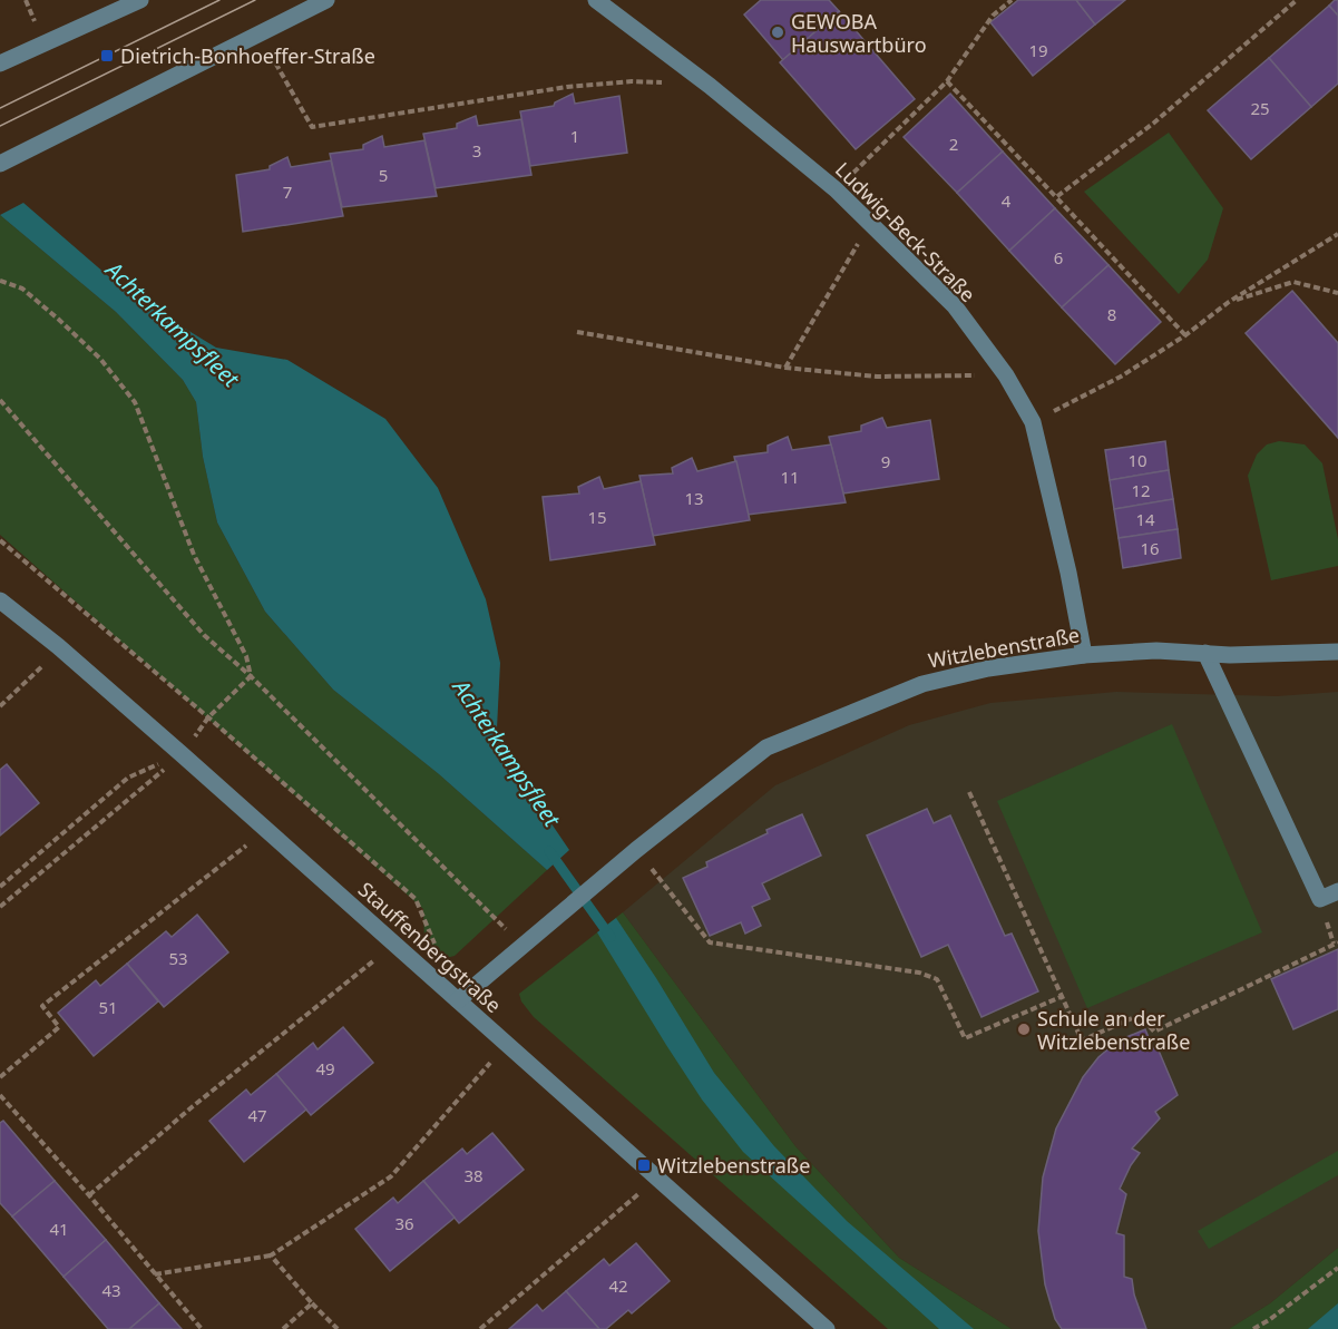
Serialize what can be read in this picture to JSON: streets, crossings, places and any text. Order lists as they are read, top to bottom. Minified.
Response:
{"streets":{"street":["Ludwig-Beck-Straße","Witzlebenstraße","Stauffenbergstraße"]},"crossings":[["Ludwig-Beck-Straße","Witzlebenstraße"],["Witzlebenstraße","Stauffenbergstraße"]],"water":["Achterkampsfleet"],"places":{"other":["GEWOBA Hauswartbüro","Schule an der Witzlebenstraße"],"transit":["Dietrich-Bonhoeffer-Straße","Witzlebenstraße"]},"house_numbers":["19","25","1","2","3","5","7","4","6","8","10","9","11","12","13","15","14","16","53","51","49","47","38","36","41","42","43"]}
